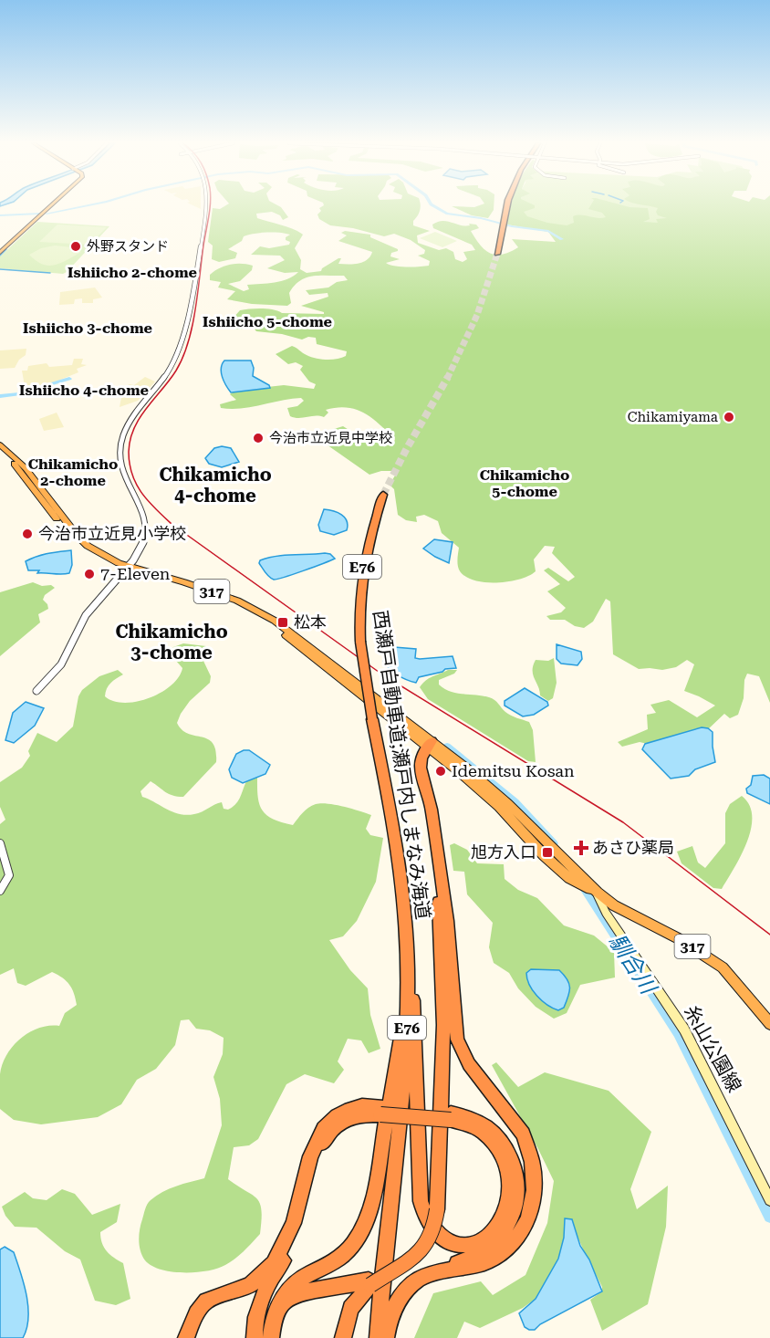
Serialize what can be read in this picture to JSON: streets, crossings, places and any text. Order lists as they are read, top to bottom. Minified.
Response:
{"streets":{"highway":["E76","317","西瀬戸自動車道;瀬戸内しまなみ海道"],"main road":["糸山公園線"]},"crossings":[["317","糸山公園線"]],"districts":["Ishiicho 2-chome","Ishiicho 5-chome","Ishiicho 3-chome","Ishiicho 4-chome","Chikamicho 2-chome","Chikamicho 4-chome","Chikamicho 5-chome","Chikamicho 3-chome"],"water":["馴合川"],"places":{"other":["外野スタンド","Chikamiyama","今治市立近見中学校","今治市立近見小学校","7-Eleven","Idemitsu Kosan"],"transit":["松本","旭方入口"],"health":["あさひ薬局"]}}
